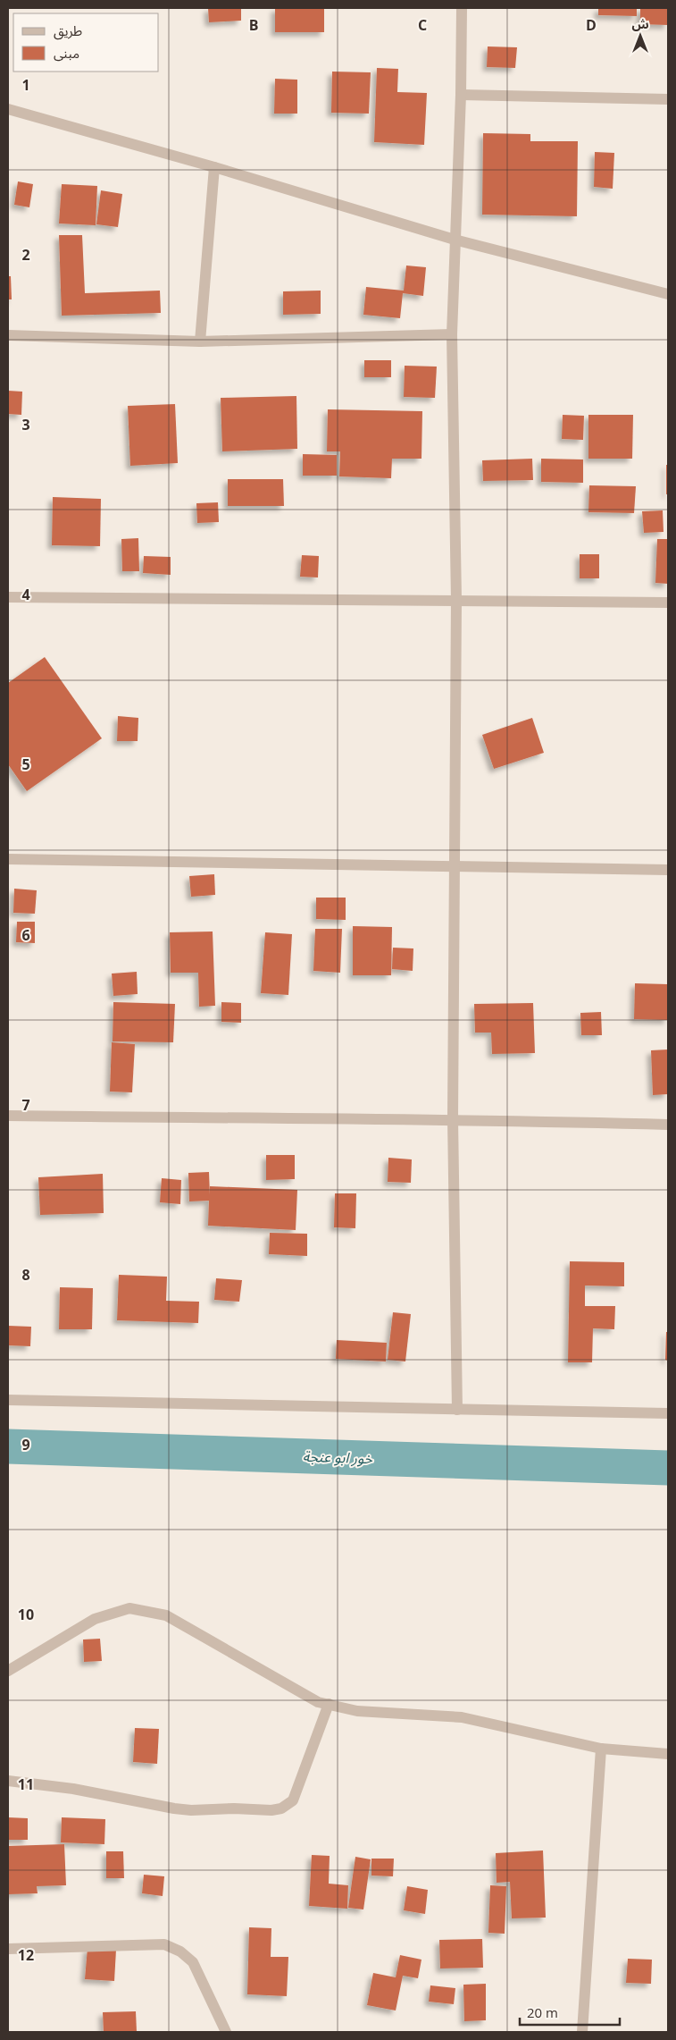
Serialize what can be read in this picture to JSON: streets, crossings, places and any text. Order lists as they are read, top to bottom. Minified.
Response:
{"water":["خور ابو عنجة"],"legend":["طريق","مبنى"],"scale_bar":"20 m","north":"top","grid":{"columns":["B","C","D"],"rows":["1","2","3","4","5","6","7","8","9","10","11","12"]}}
